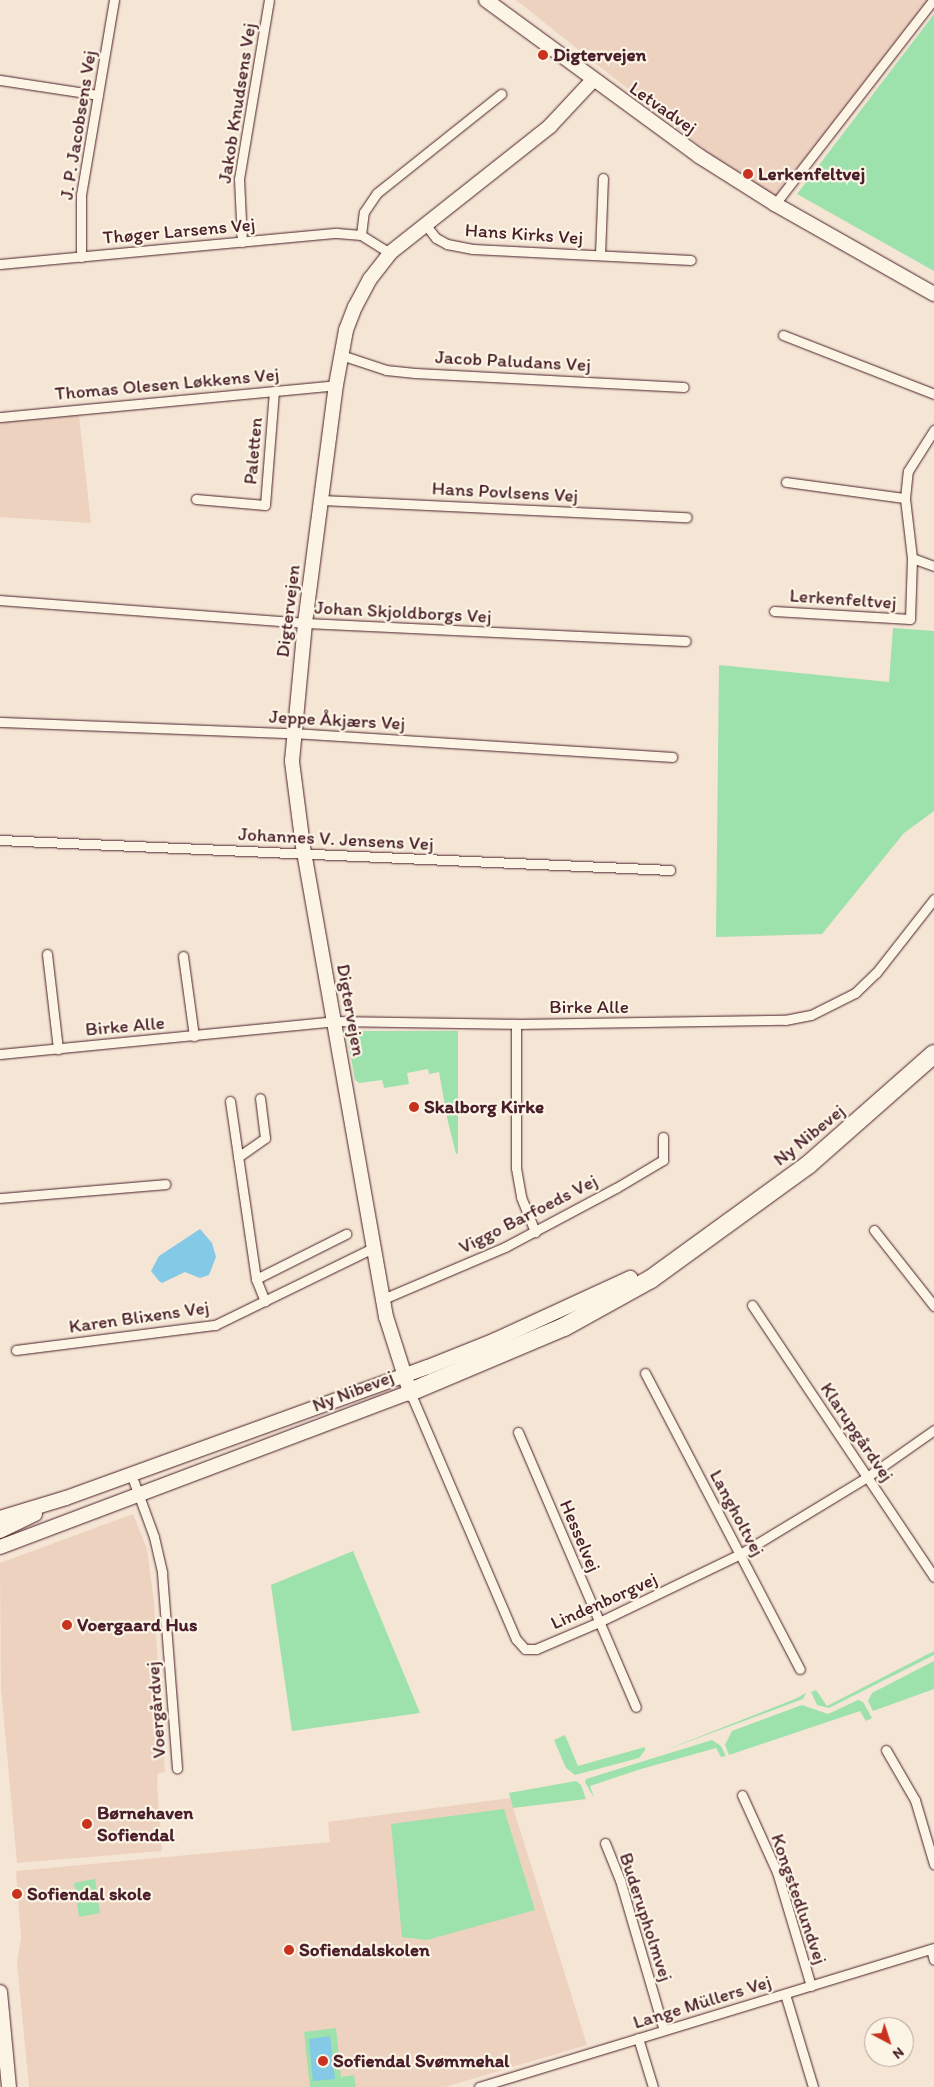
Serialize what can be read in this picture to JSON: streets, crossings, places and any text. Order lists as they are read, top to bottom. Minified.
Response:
{"streets":{"highway":["Ny Nibevej"],"street":["Jakob Knudsens Vej","Letvadvej","J. P. Jacobsens Vej","Thøger Larsens Vej","Hans Kirks Vej","Jacob Paludans Vej","Thomas Olesen Løkkens Vej","Paletten","Hans Povlsens Vej","Lerkenfeltvej","Digtervejen","Johan Skjoldborgs Vej","Jeppe Åkjærs Vej","Johannes V. Jensens Vej","Birke Alle","Viggo Barfoeds Vej","Karen Blixens Vej","Klarupgårdvej","Langholtvej","Hesselvej","Lindenborgvej","Voergårdvej","Kongstedlundvej","Buderupholmvej","Lange Müllers Vej"]},"crossings":[["Jakob Knudsens Vej","Thøger Larsens Vej"],["Letvadvej","Digtervejen"],["J. P. Jacobsens Vej","Thøger Larsens Vej"],["Thøger Larsens Vej","Digtervejen"],["Hans Kirks Vej","Digtervejen"],["Jacob Paludans Vej","Digtervejen"],["Thomas Olesen Løkkens Vej","Paletten"],["Thomas Olesen Løkkens Vej","Digtervejen"],["Hans Povlsens Vej","Digtervejen"],["Digtervejen","Johan Skjoldborgs Vej"],["Digtervejen","Jeppe Åkjærs Vej"],["Digtervejen","Johannes V. Jensens Vej"],["Digtervejen","Birke Alle"],["Digtervejen","Ny Nibevej"],["Digtervejen","Viggo Barfoeds Vej"],["Digtervejen","Karen Blixens Vej"],["Digtervejen","Lindenborgvej"],["Ny Nibevej","Lindenborgvej"],["Ny Nibevej","Voergårdvej"],["Klarupgårdvej","Lindenborgvej"],["Langholtvej","Lindenborgvej"],["Hesselvej","Lindenborgvej"],["Kongstedlundvej","Lange Müllers Vej"],["Buderupholmvej","Lange Müllers Vej"]],"places":["Digtervejen","Lerkenfeltvej","Skalborg Kirke","Voergaard Hus","Børnehaven Sofiendal","Sofiendal skole","Sofiendalskolen","Sofiendal Svømmehal"],"north":"bottom right"}
